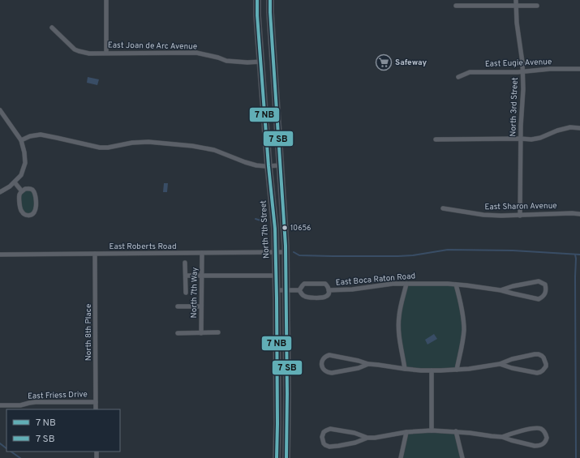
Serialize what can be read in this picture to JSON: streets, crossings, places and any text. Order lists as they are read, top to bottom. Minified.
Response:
{"streets":{"main road":["North 7th Street"],"street":["East Joan de Arc Avenue","East Eugie Avenue","North 3rd Street","East Sharon Avenue","East Roberts Road","East Boca Raton Road","North 7th Way","North 8th Place","East Friess Drive"]},"crossings":[["East Joan de Arc Avenue","North 7th Street"],["East Eugie Avenue","North 3rd Street"],["North 3rd Street","East Sharon Avenue"],["North 7th Street","East Roberts Road"],["North 7th Street","East Boca Raton Road"],["East Roberts Road","North 7th Way"],["East Roberts Road","North 8th Place"],["North 8th Place","East Friess Drive"]],"places":{"supermarket":["Safeway"],"other":["10656"]},"legend":["7 NB","7 SB"]}
